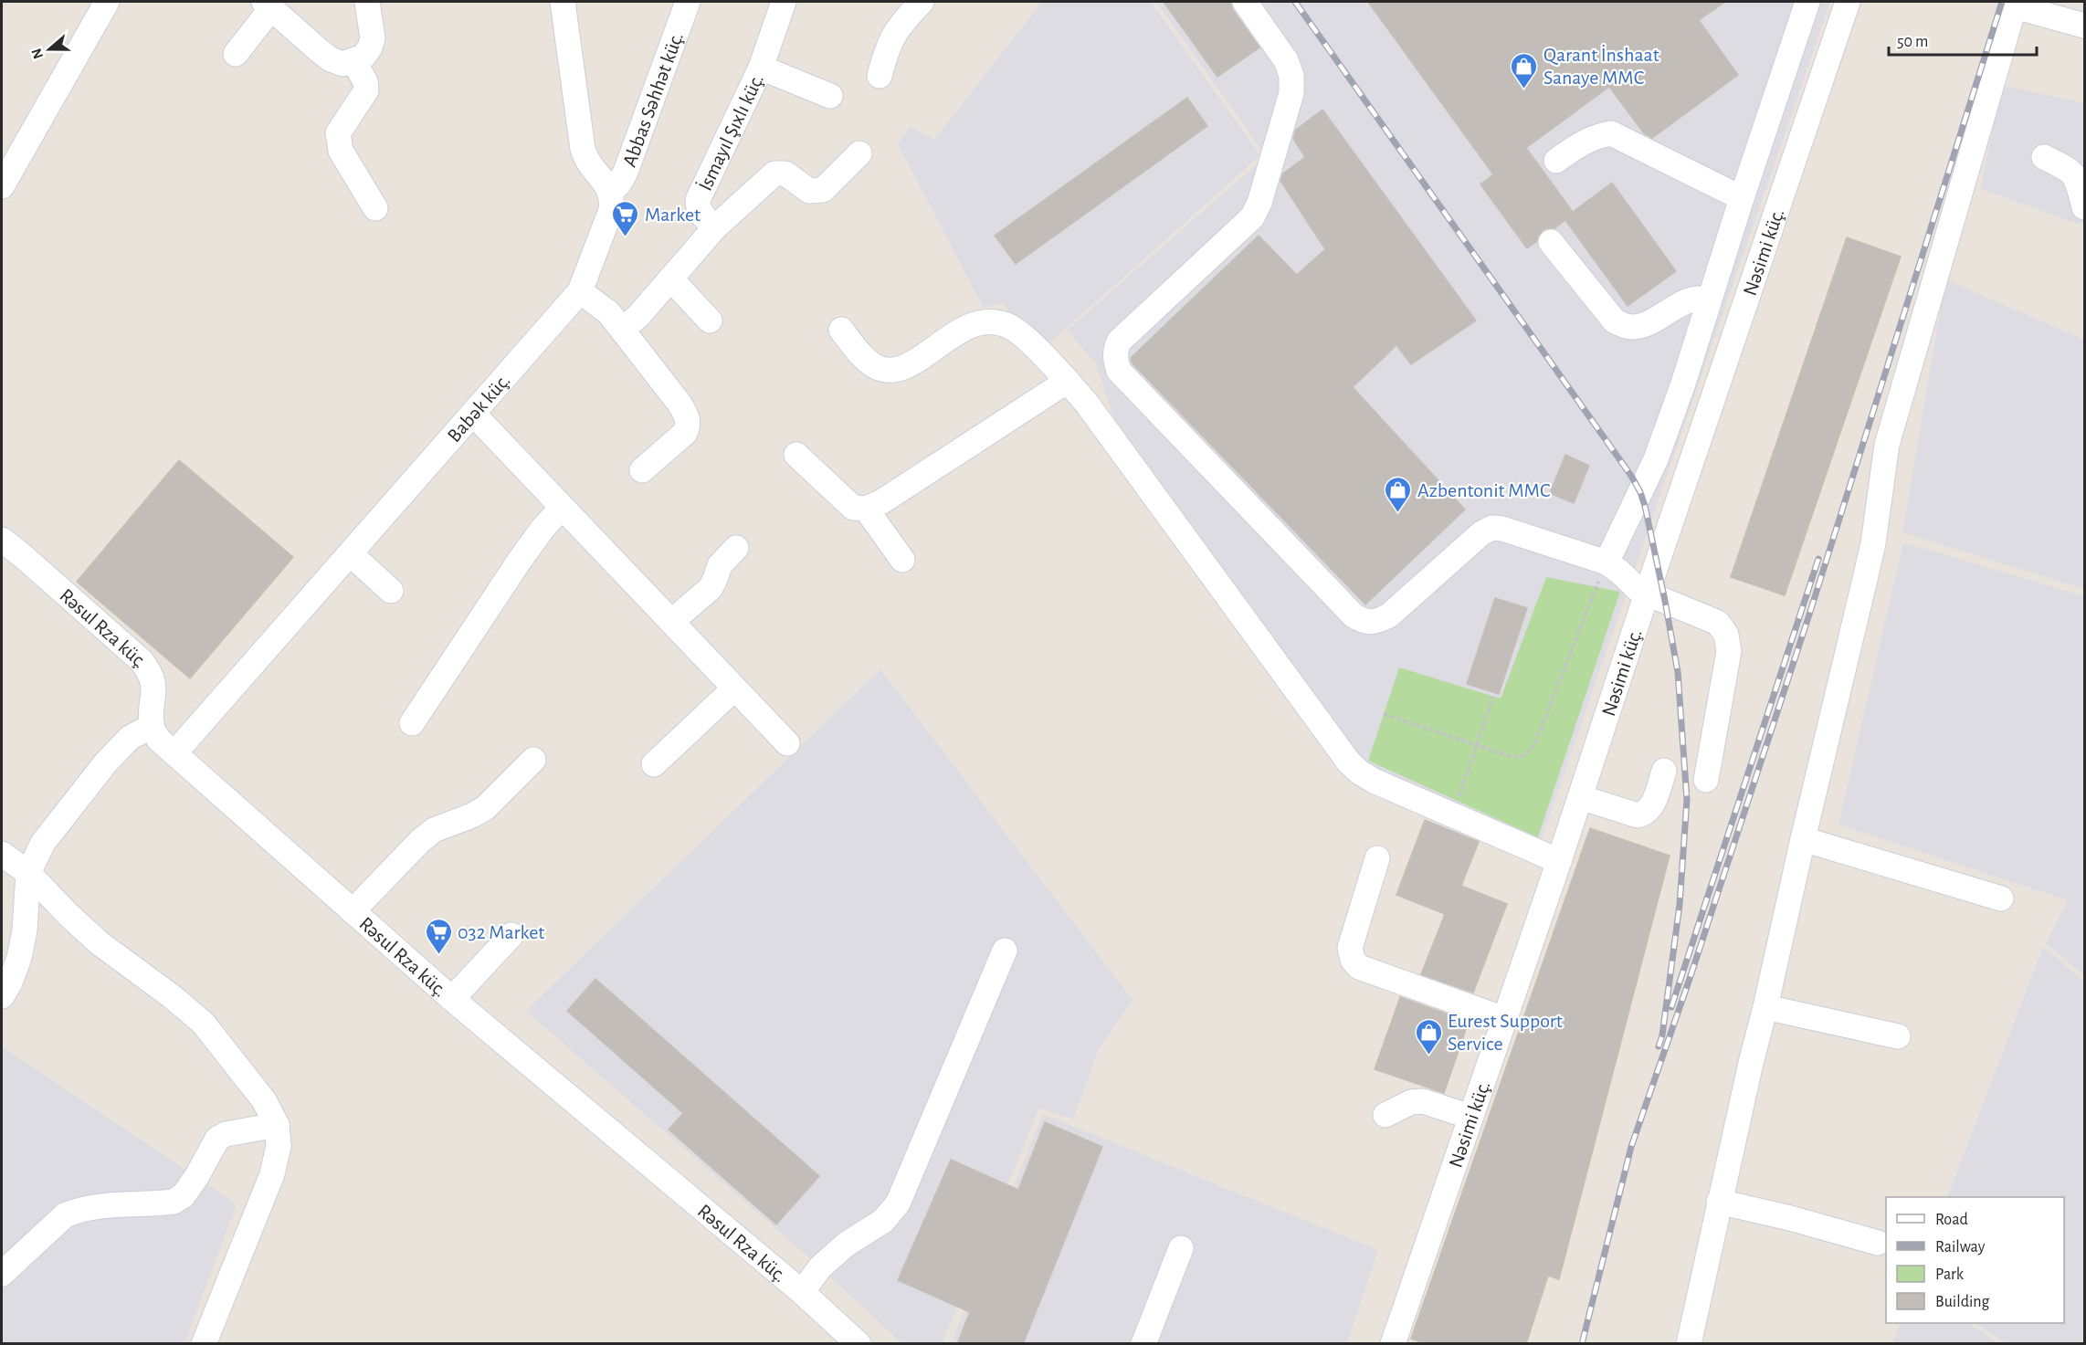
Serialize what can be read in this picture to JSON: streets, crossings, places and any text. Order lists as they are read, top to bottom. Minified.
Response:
{"streets":{"street":["Abbas Səhhət küç.","İsmayıl Şıxlı küç.","Nəsimi küç.","Babək küç.","Rəsul Rza küç."]},"crossings":[["Abbas Səhhət küç.","Babək küç."],["Babək küç.","Rəsul Rza küç."]],"places":{"shop":["Qarant İnshaat Sanaye MMC","Azbentonit MMC","Eurest Support Service"],"supermarket":["Market","032 Market"]},"legend":["Road","Railway","Park","Building"],"scale_bar":"50 m","north":"left"}
